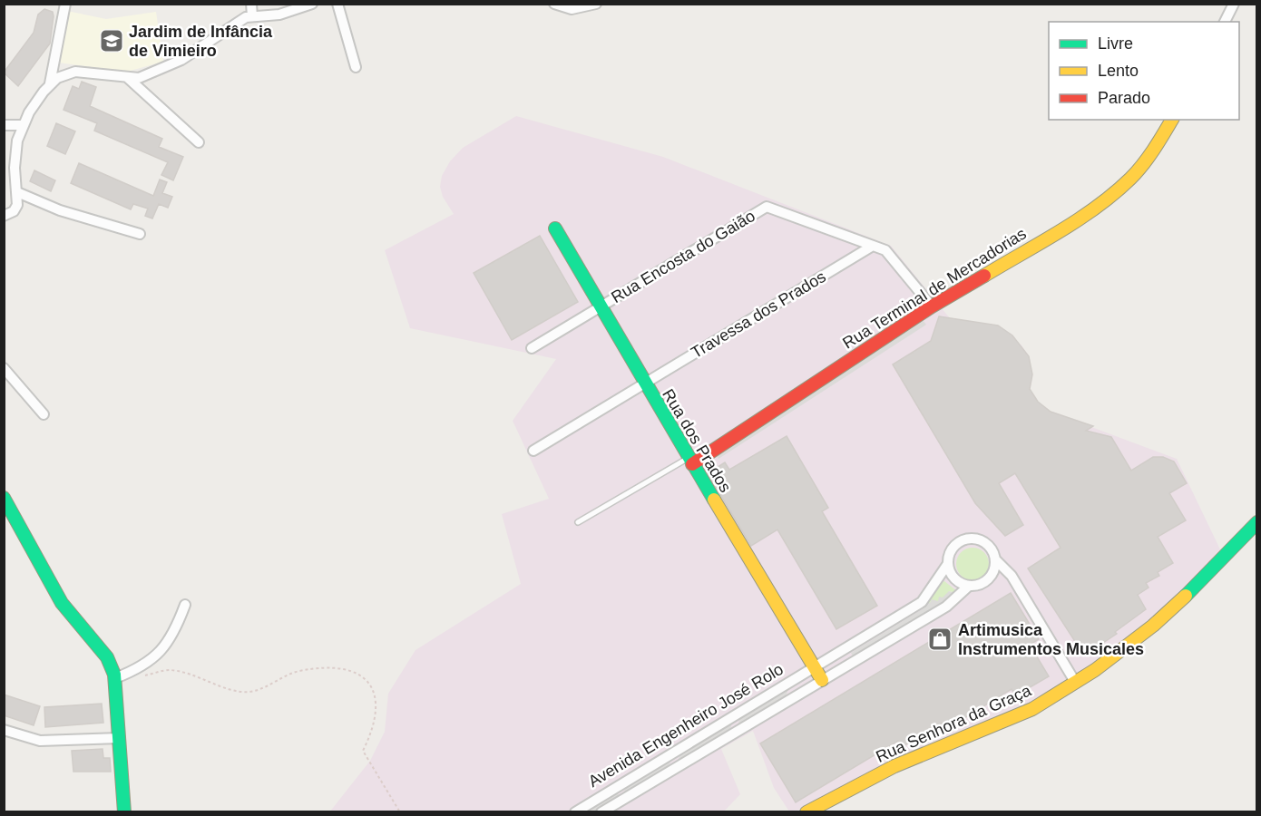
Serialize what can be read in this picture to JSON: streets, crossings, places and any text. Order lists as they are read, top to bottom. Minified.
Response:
{"streets":{"street":["Rua Encosta do Gaião","Rua Terminal de Mercadorias","Travessa dos Prados","Rua dos Prados","Rua Senhora da Graça","Avenida Engenheiro José Rolo"]},"crossings":[["Rua Encosta do Gaião","Travessa dos Prados"],["Rua Encosta do Gaião","Rua dos Prados"],["Rua Terminal de Mercadorias","Rua dos Prados"],["Travessa dos Prados","Rua dos Prados"],["Rua dos Prados","Avenida Engenheiro José Rolo"],["Rua Senhora da Graça","Avenida Engenheiro José Rolo"]],"places":{"school or university":["Jardim de Infância de Vimieiro"],"shop":["Artimusica Instrumentos Musicales"]},"legend":["Livre","Lento","Parado"]}
